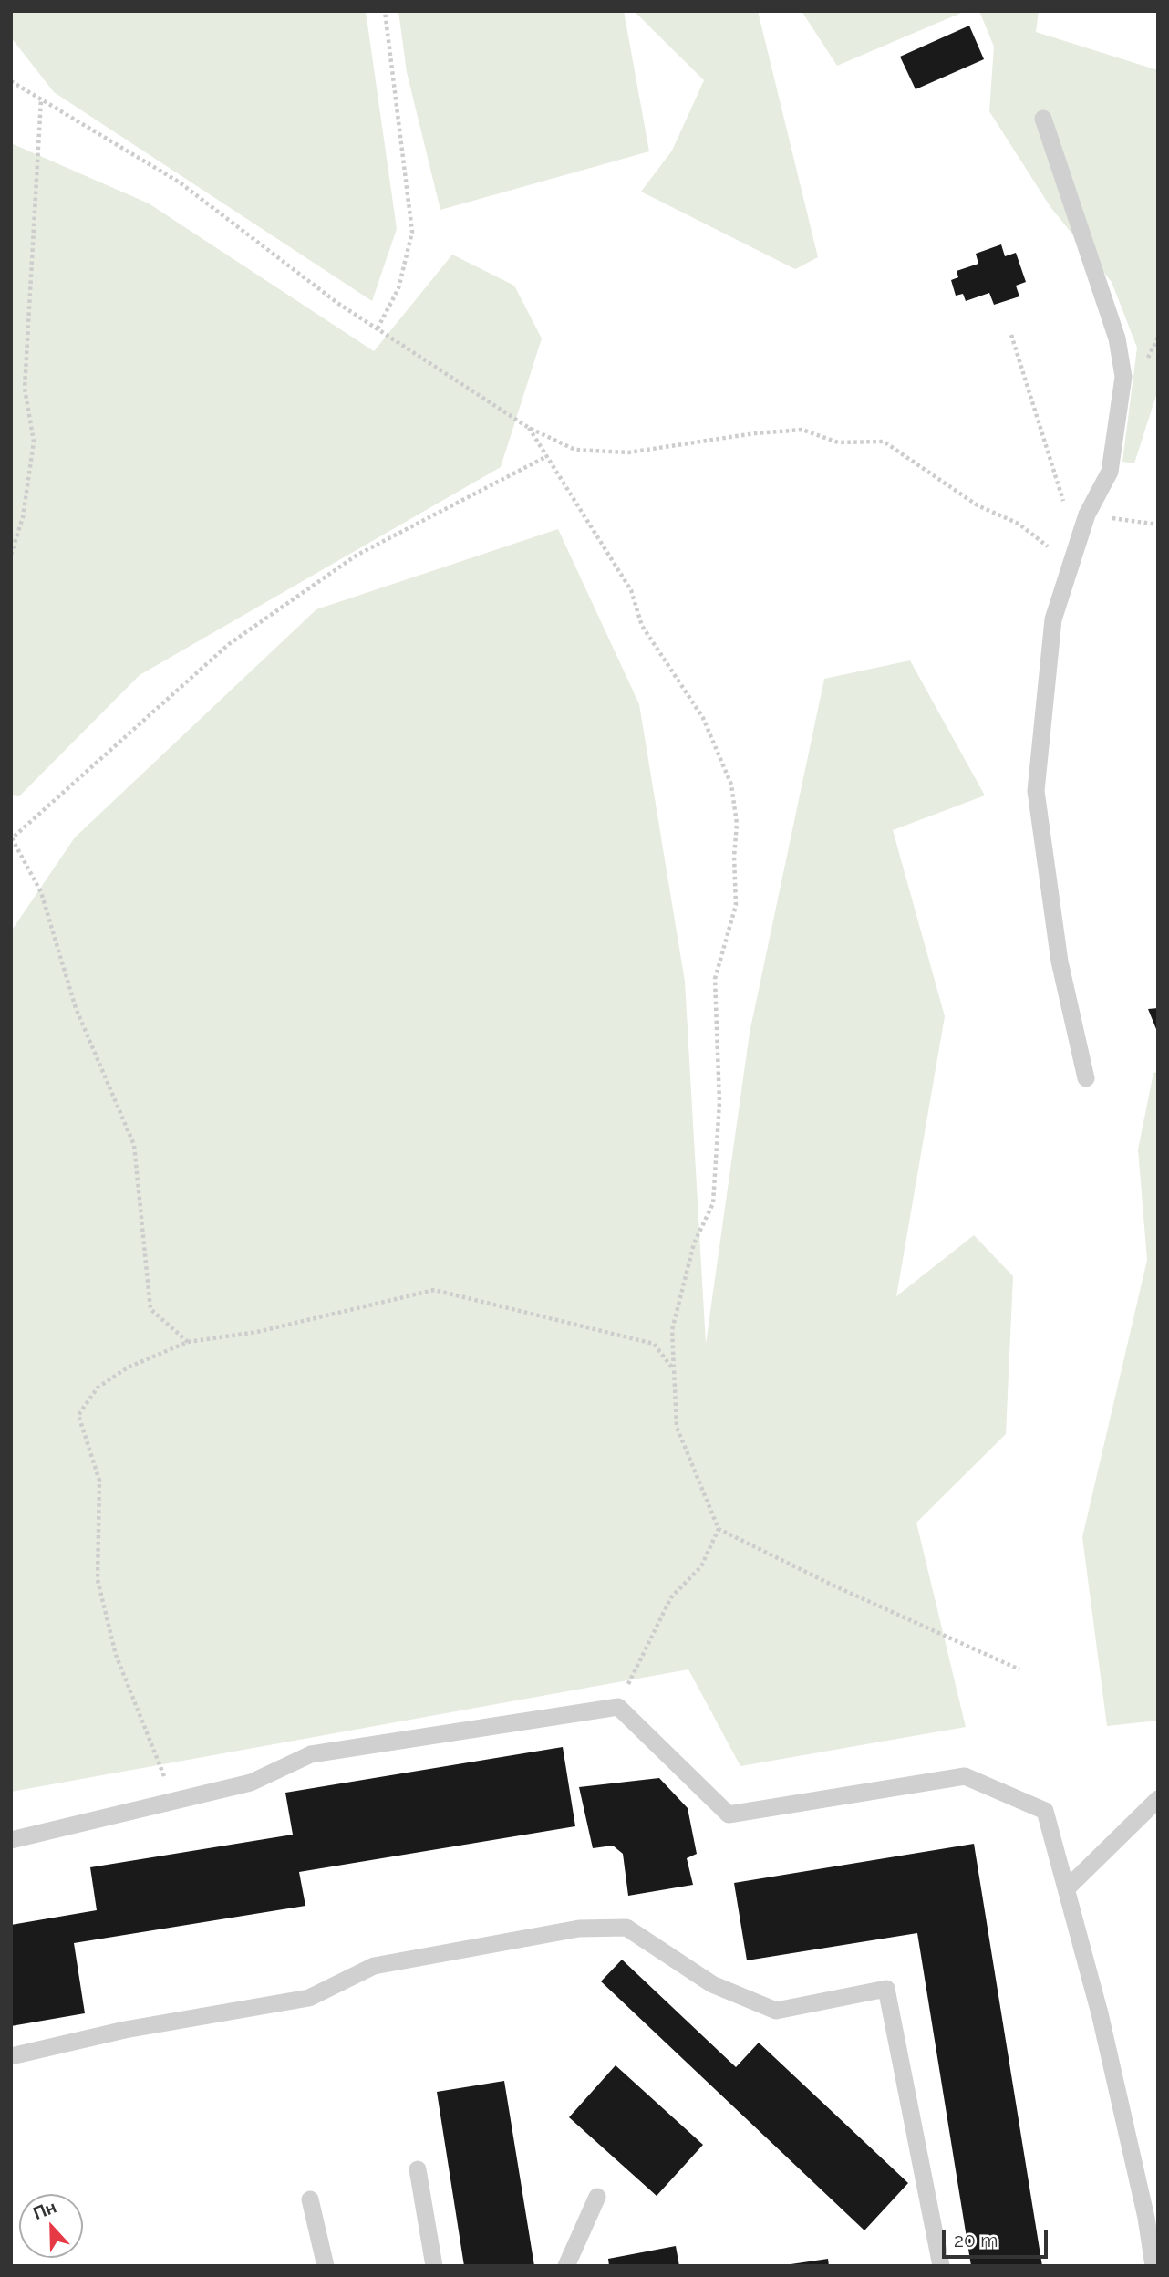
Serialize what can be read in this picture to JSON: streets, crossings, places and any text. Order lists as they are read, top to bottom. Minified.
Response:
{"scale_bar":"20 m","north":"top"}
